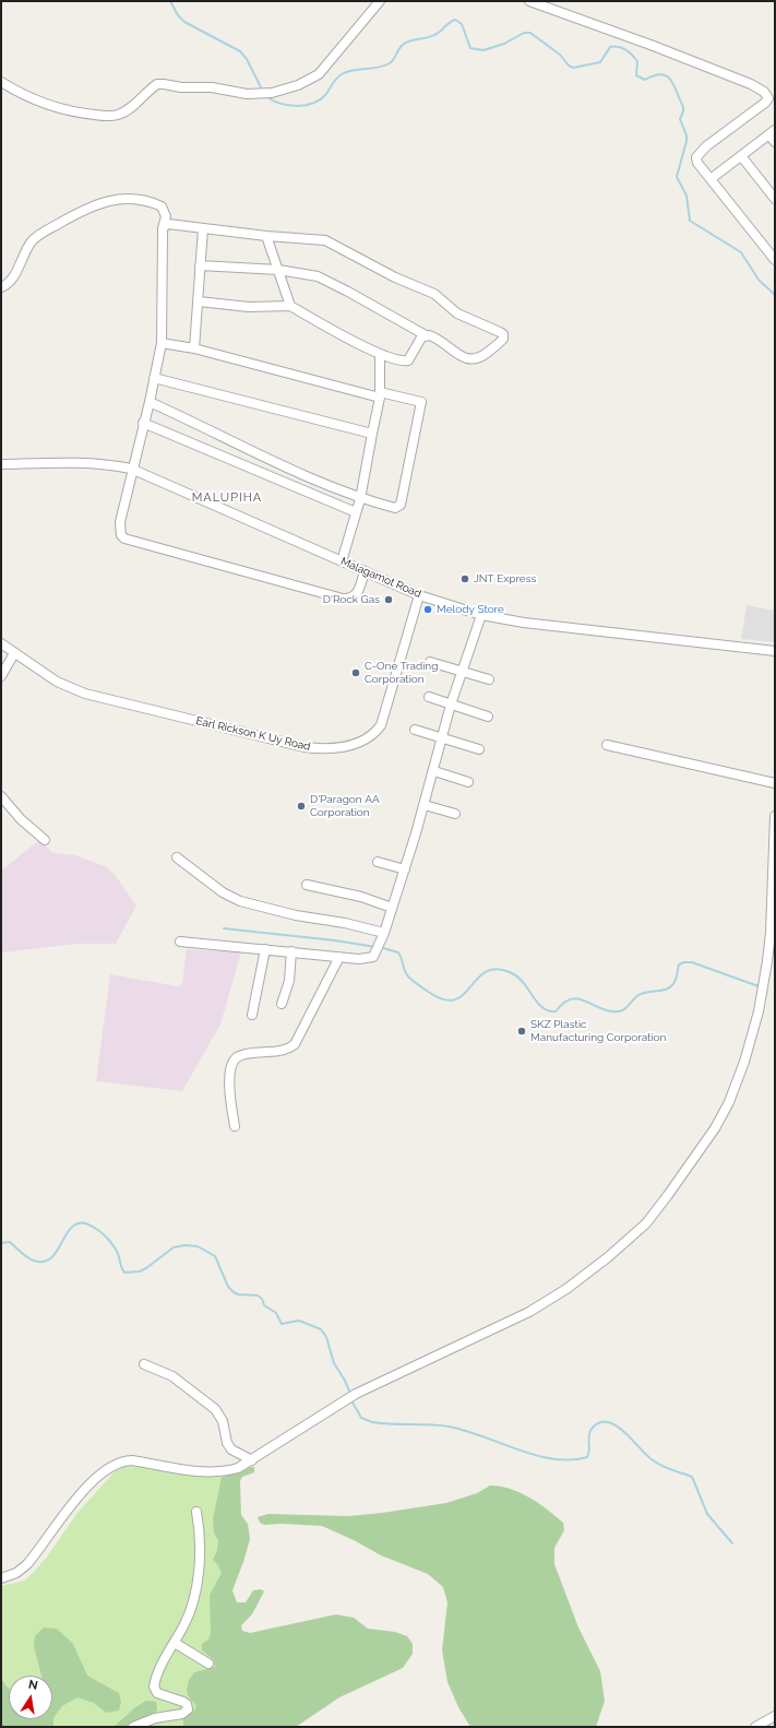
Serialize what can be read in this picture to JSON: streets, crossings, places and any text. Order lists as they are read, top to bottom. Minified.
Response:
{"streets":{"street":["Malagamot Road","Earl Rickson K Uy Road"]},"crossings":[["Malagamot Road","Earl Rickson K Uy Road"]],"districts":["MALUPIHA"],"places":["JNT Express","D'Rock Gas","Melody Store","C-One Trading Corporation","D'Paragon AA Corporation","SKZ Plastic Manufacturing Corporation"],"north":"top"}
